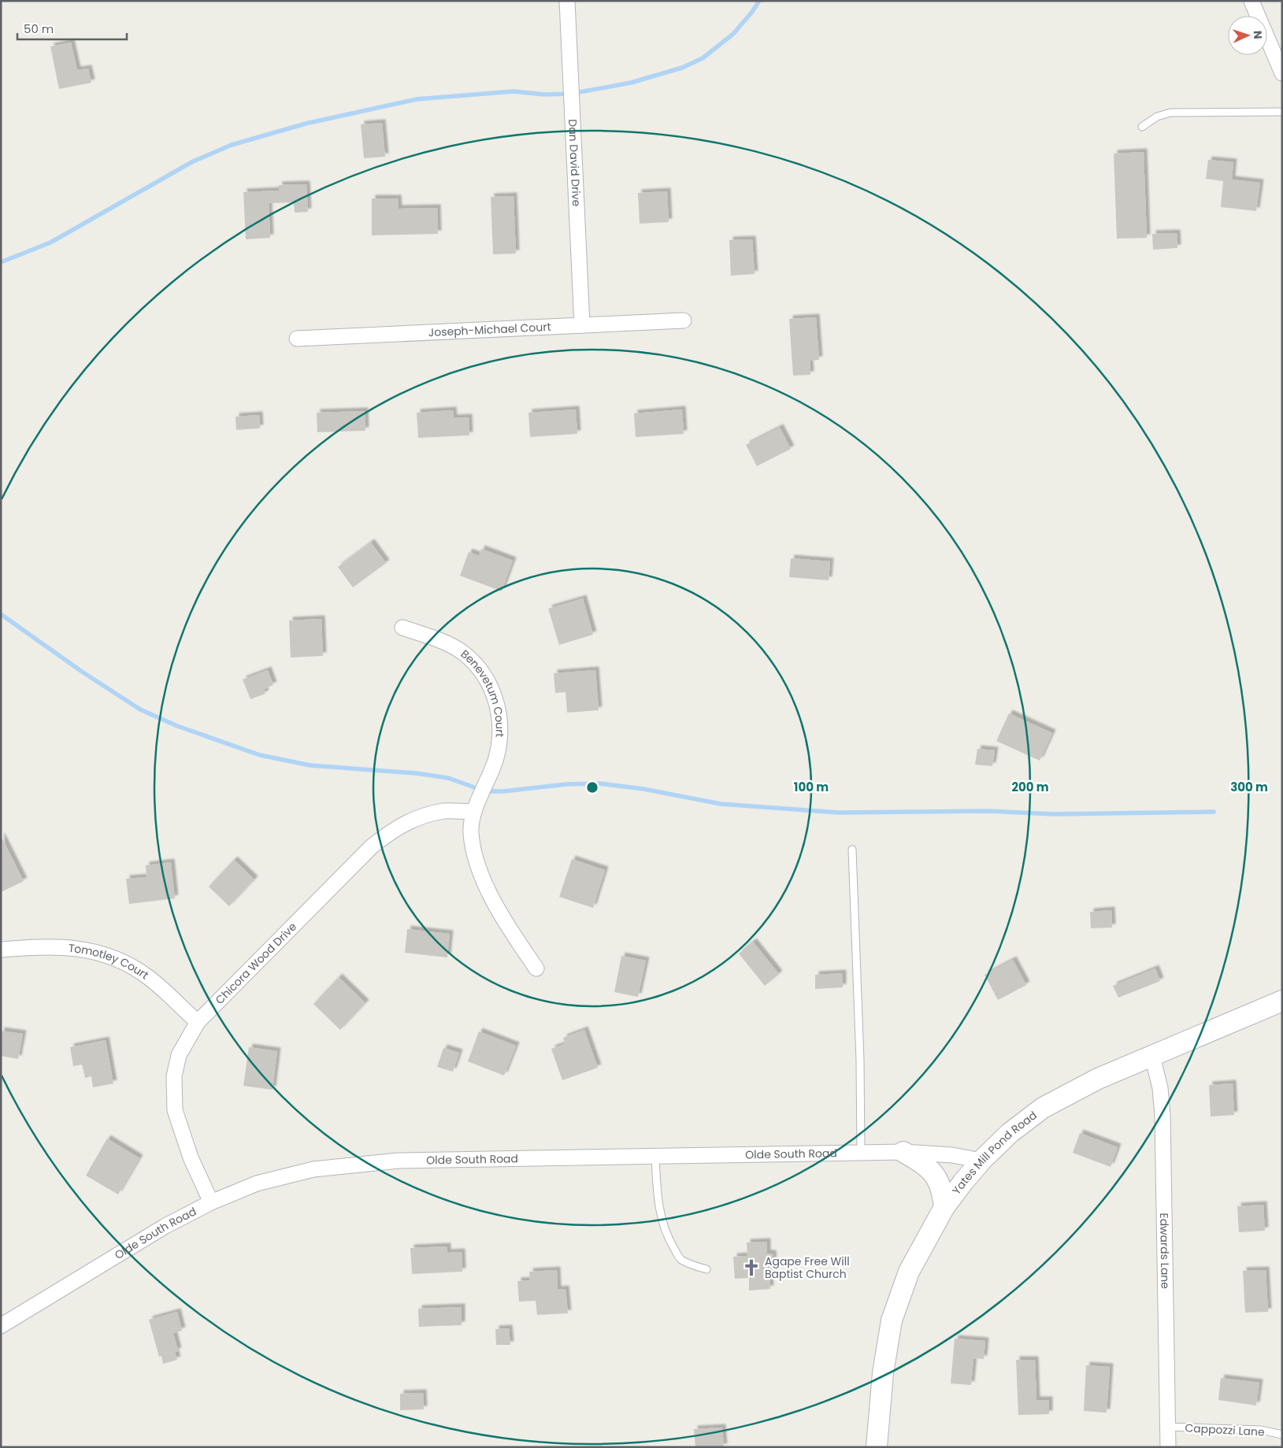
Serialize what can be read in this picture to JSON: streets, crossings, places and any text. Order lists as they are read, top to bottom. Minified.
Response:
{"streets":{"street":["Dan David Drive","Joseph-Michael Court","Benevetum Court","Chicora Wood Drive","Tomotley Court","Olde South Road","Yates Mill Pond Road","Edwards Lane"],"lane":["Cappozzi Lane"]},"crossings":[["Dan David Drive","Joseph-Michael Court"],["Benevetum Court","Chicora Wood Drive"],["Chicora Wood Drive","Tomotley Court"],["Chicora Wood Drive","Olde South Road"],["Olde South Road","Yates Mill Pond Road"],["Yates Mill Pond Road","Edwards Lane"],["Edwards Lane","Cappozzi Lane"]],"places":{"church":["Agape Free Will Baptist Church"]},"scale_bar":"50 m","north":"right","rings":["100 m","200 m","300 m"]}
